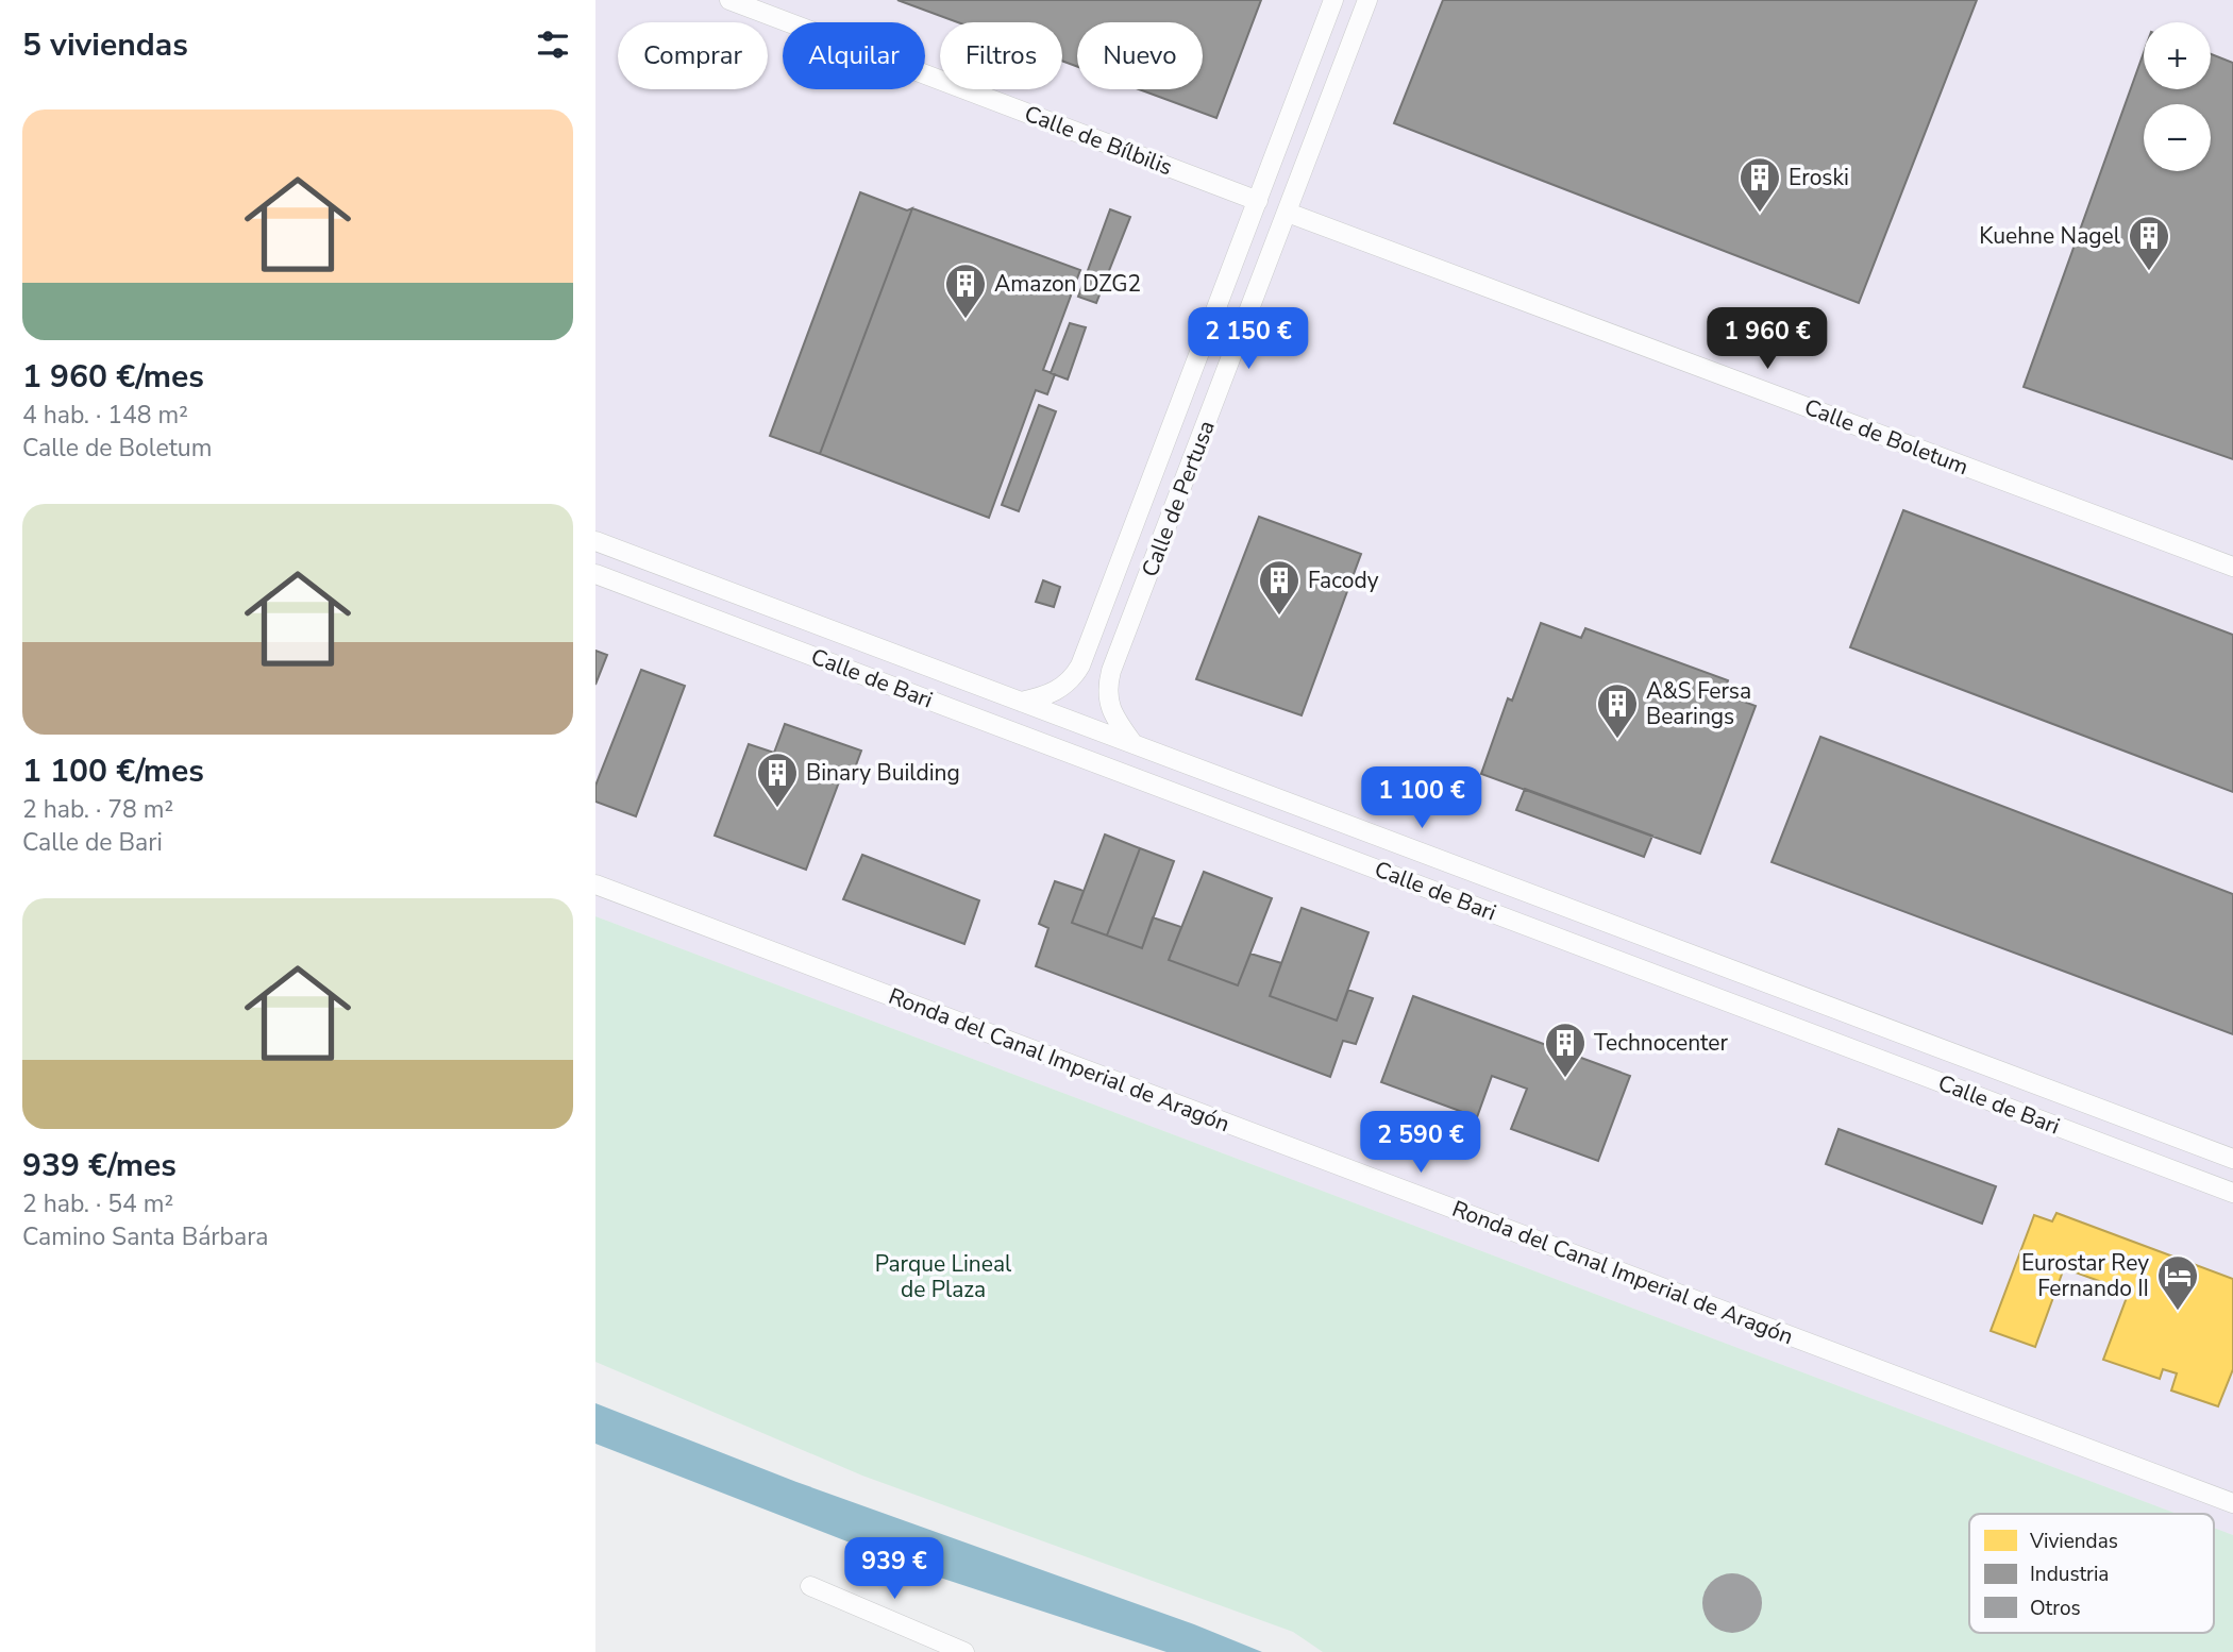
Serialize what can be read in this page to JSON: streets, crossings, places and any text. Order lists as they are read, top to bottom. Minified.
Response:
{"streets":{"street":["Calle de Bílbilis","Calle de Boletum","Calle de Pertusa","Calle de Bari","Ronda del Canal Imperial de Aragón"]},"crossings":[["Calle de Bílbilis","Calle de Pertusa"],["Calle de Boletum","Calle de Pertusa"],["Calle de Pertusa","Calle de Bari"]],"parks":["Parque Lineal de Plaza"],"places":{"building":["Eroski","Kuehne Nagel","Amazon DZG2","Facody","A&S Fersa Bearings","Binary Building","Technocenter"],"hotel":["Eurostar Rey Fernando II"]},"legend":["Viviendas","Industria","Otros"],"page":{"heading":"5 viviendas","map_buttons":["+","−"],"chip":["Comprar","Alquilar","Filtros","Nuevo"],"list":[{"name":"1 960 €/mes","note":"4 hab. · 148 m² · Calle de Boletum"},{"name":"1 100 €/mes","note":"2 hab. · 78 m² · Calle de Bari"},{"name":"939 €/mes","note":"2 hab. · 54 m² · Camino Santa Bárbara"}],"price":["2 150 €","1 960 €","1 100 €","2 590 €","939 €"]}}
